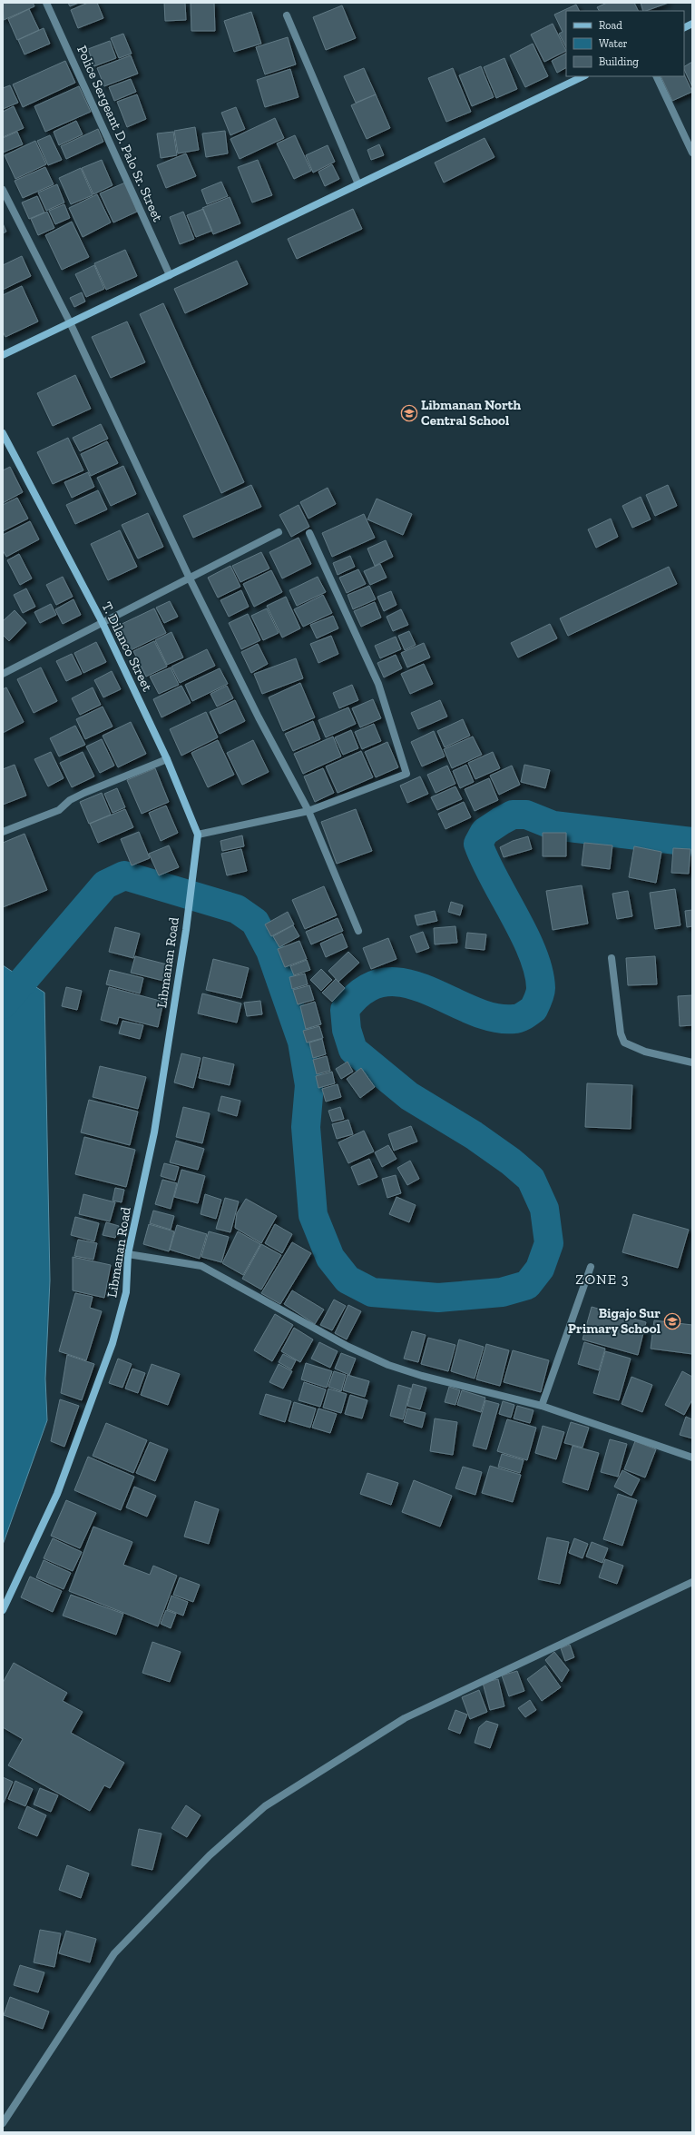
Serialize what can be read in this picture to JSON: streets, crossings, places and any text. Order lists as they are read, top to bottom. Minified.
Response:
{"streets":{"main road":["T. Dilanco Street","Libmanan Road"],"street":["Police Sergeant D. Palo Sr. Street"]},"crossings":[["T. Dilanco Street","Libmanan Road"]],"districts":["ZONE 3"],"places":{"school or university":["Libmanan North Central School","Bigajo Sur Primary School"]},"legend":["Road","Water","Building"]}
